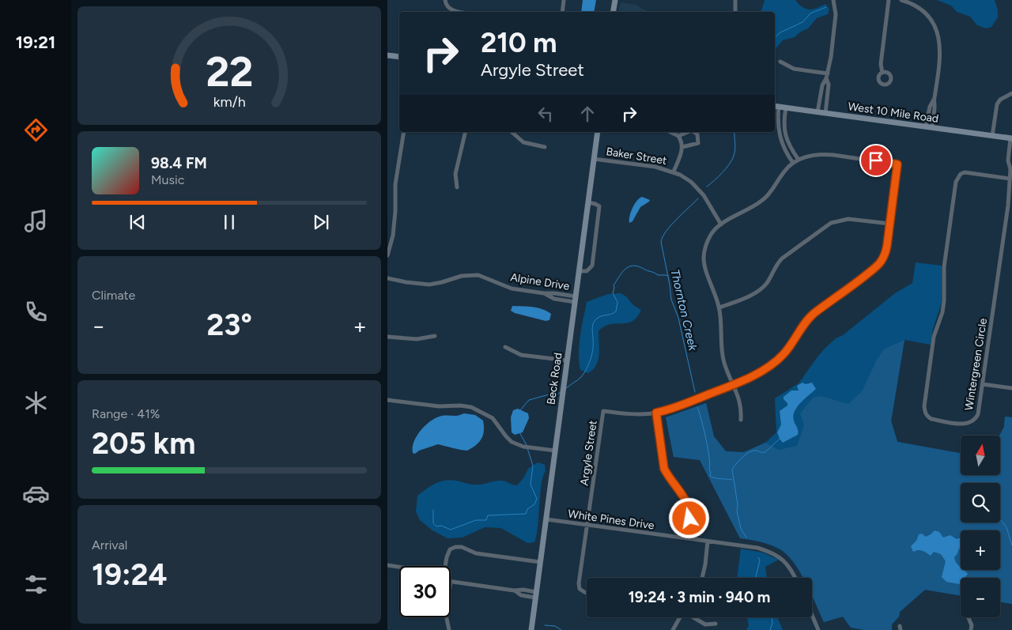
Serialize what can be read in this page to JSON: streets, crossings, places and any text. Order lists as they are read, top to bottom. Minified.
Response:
{"streets":{"main road":["West 10 Mile Road","Beck Road"],"street":["Baker Street","Alpine Drive","Wintergreen Circle","Argyle Street","White Pines Drive"]},"crossings":[["West 10 Mile Road","Wintergreen Circle"],["Baker Street","Beck Road"],["Alpine Drive","Beck Road"],["Beck Road","White Pines Drive"],["Argyle Street","White Pines Drive"]],"water":["Thornton Creek"],"north":"top","page":{"tabs":"19:21","turn":["210 m","Argyle Street"],"song":["98.4 FM","Music"],"tile":["Climate",["Range · 41%","205 km"],["Arrival","19:24"]],"heat":["−","23°","+"],"map_buttons":["+","−"],"limit":"30","trip":"19:24 · 3 min · 940 m","gauge":["22","km/h"]}}
